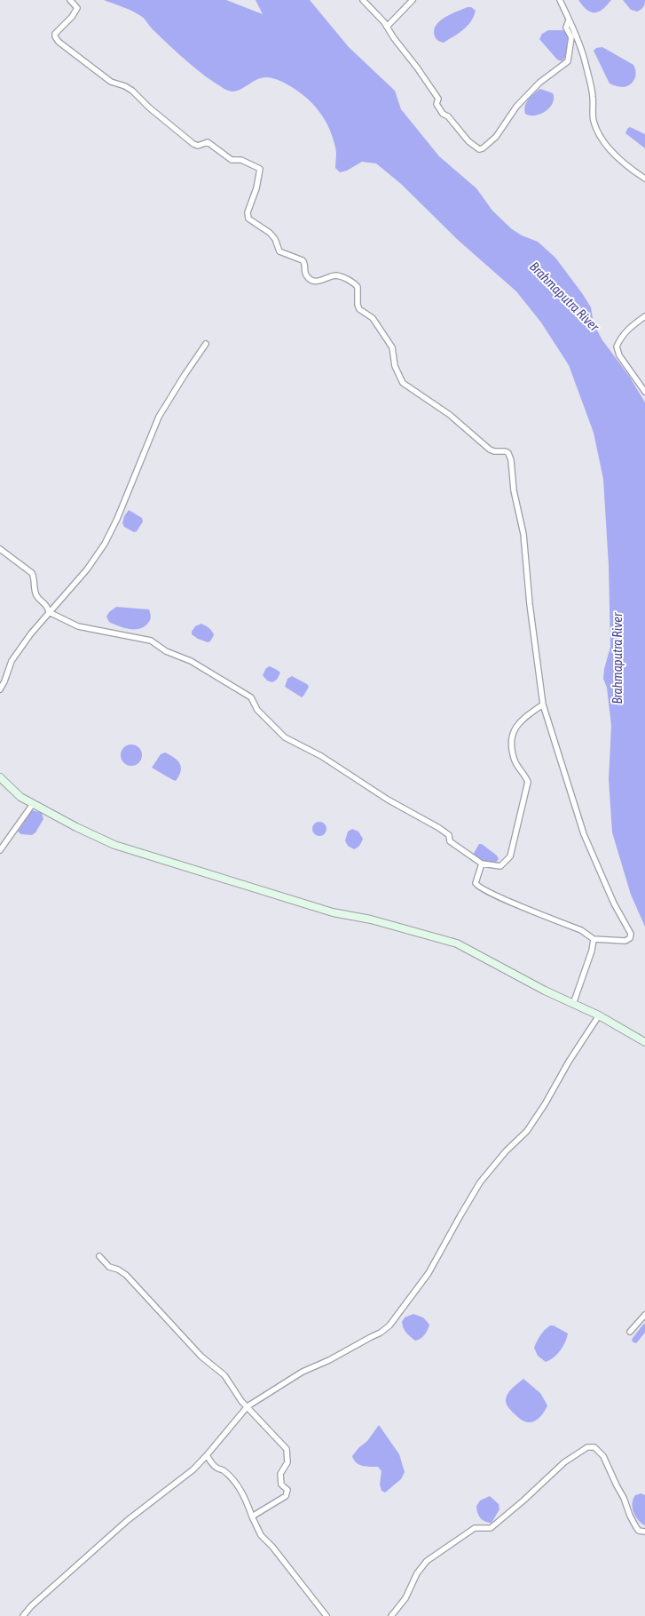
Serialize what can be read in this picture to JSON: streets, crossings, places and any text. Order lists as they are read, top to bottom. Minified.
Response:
{"water":["Brahmaputra River"]}
